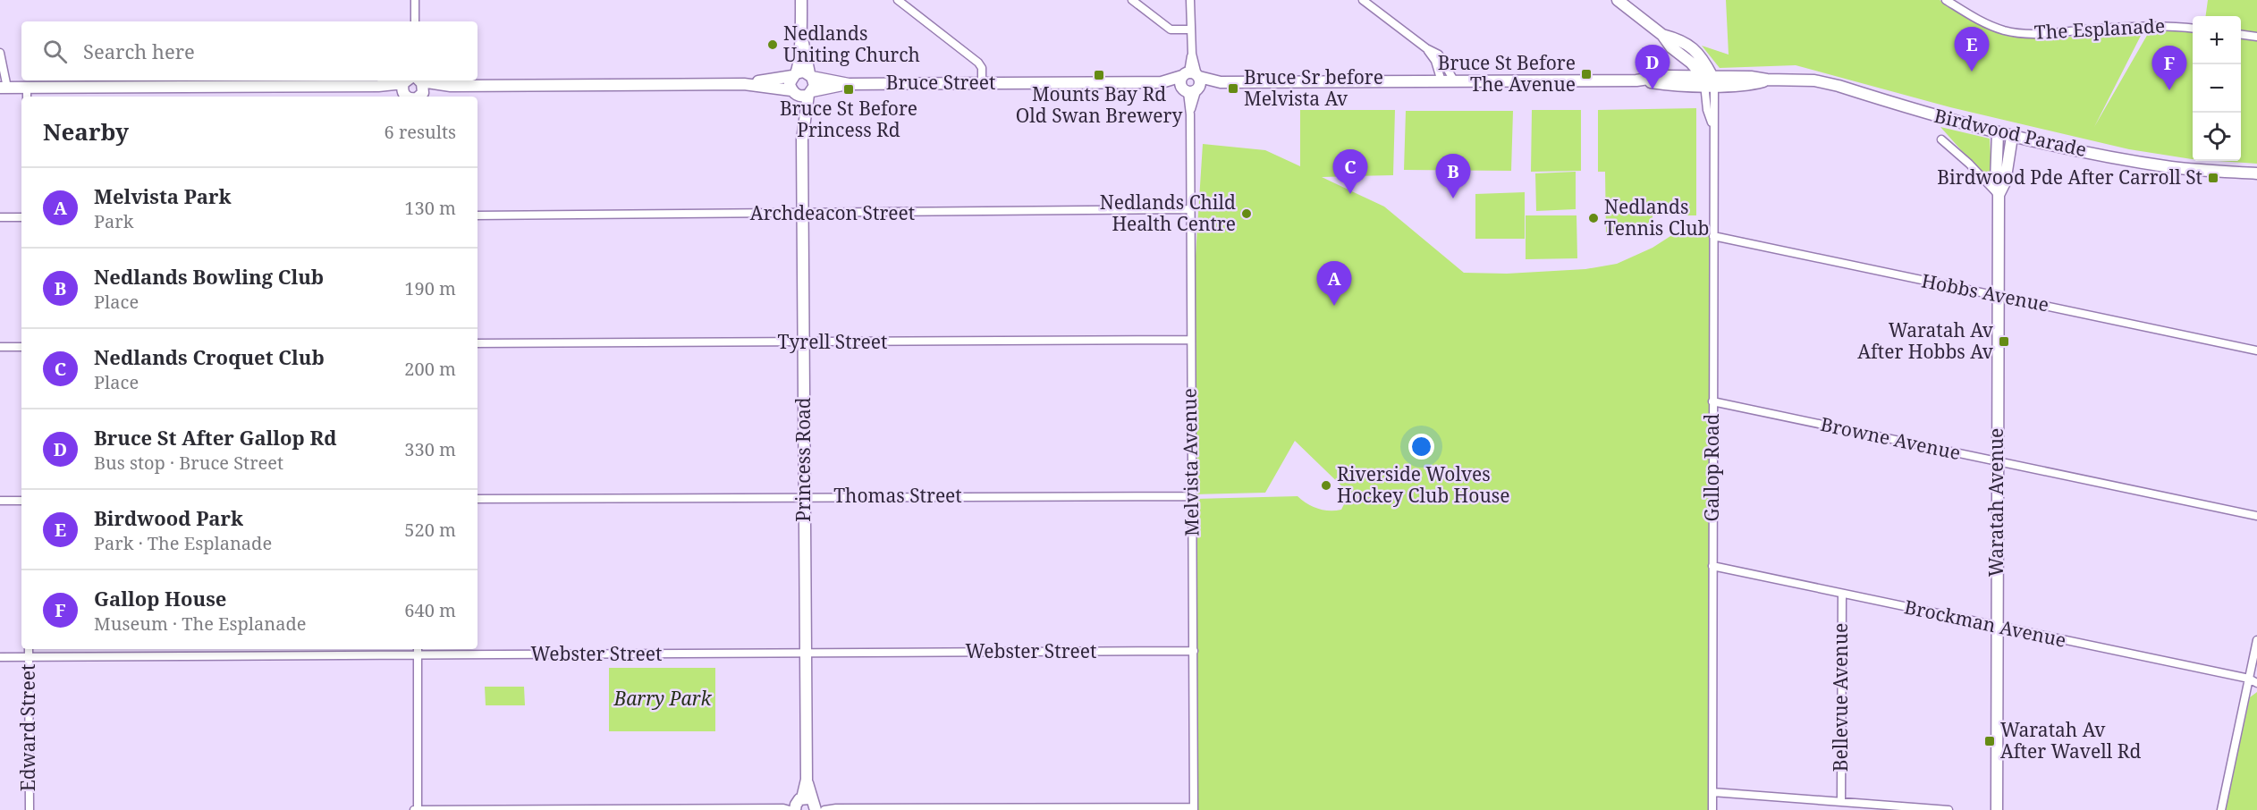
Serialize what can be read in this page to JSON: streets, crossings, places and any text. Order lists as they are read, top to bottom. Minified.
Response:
{"streets":{"street":["The Esplanade","Bruce Street","Birdwood Parade","Archdeacon Street","Hobbs Avenue","Tyrell Street","Browne Avenue","Princess Road","Melvista Avenue","Gallop Road","Thomas Street","Waratah Avenue","Brockman Avenue","Webster Street","Bellevue Avenue","Edward Street"]},"crossings":[["Bruce Street","Birdwood Parade"],["Bruce Street","Princess Road"],["Bruce Street","Melvista Avenue"],["Bruce Street","Gallop Road"],["Birdwood Parade","Gallop Road"],["Birdwood Parade","Waratah Avenue"],["Archdeacon Street","Princess Road"],["Archdeacon Street","Melvista Avenue"],["Hobbs Avenue","Gallop Road"],["Hobbs Avenue","Waratah Avenue"],["Tyrell Street","Princess Road"],["Tyrell Street","Melvista Avenue"],["Browne Avenue","Gallop Road"],["Browne Avenue","Waratah Avenue"],["Princess Road","Thomas Street"],["Princess Road","Webster Street"],["Melvista Avenue","Thomas Street"],["Melvista Avenue","Webster Street"],["Gallop Road","Brockman Avenue"],["Waratah Avenue","Brockman Avenue"],["Brockman Avenue","Bellevue Avenue"],["Webster Street","Edward Street"]],"parks":["Barry Park"],"places":{"other":["Nedlands Uniting Church","Nedlands Child Health Centre","Nedlands Tennis Club","Riverside Wolves Hockey Club House"],"transit":["Bruce St Before The Avenue","Mounts Bay Rd Old Swan Brewery","Bruce Sr before Melvista Av","Bruce St Before Princess Rd","Birdwood Pde After Carroll St","Waratah Av After Hobbs Av","Waratah Av After Wavell Rd"]},"page":{"map_buttons":["+","−"],"search":"Search here","pins":["E","D","F","C","B","A"],"heading":["Nearby","6 results"],"list":[{"mark":"A","name":"Melvista Park","note":"Park","value":"130 m"},{"mark":"B","name":"Nedlands Bowling Club","note":"Place","value":"190 m"},{"mark":"C","name":"Nedlands Croquet Club","note":"Place","value":"200 m"},{"mark":"D","name":"Bruce St After Gallop Rd","note":"Bus stop · Bruce Street","value":"330 m"},{"mark":"E","name":"Birdwood Park","note":"Park · The Esplanade","value":"520 m"},{"mark":"F","name":"Gallop House","note":"Museum · The Esplanade","value":"640 m"}]}}
